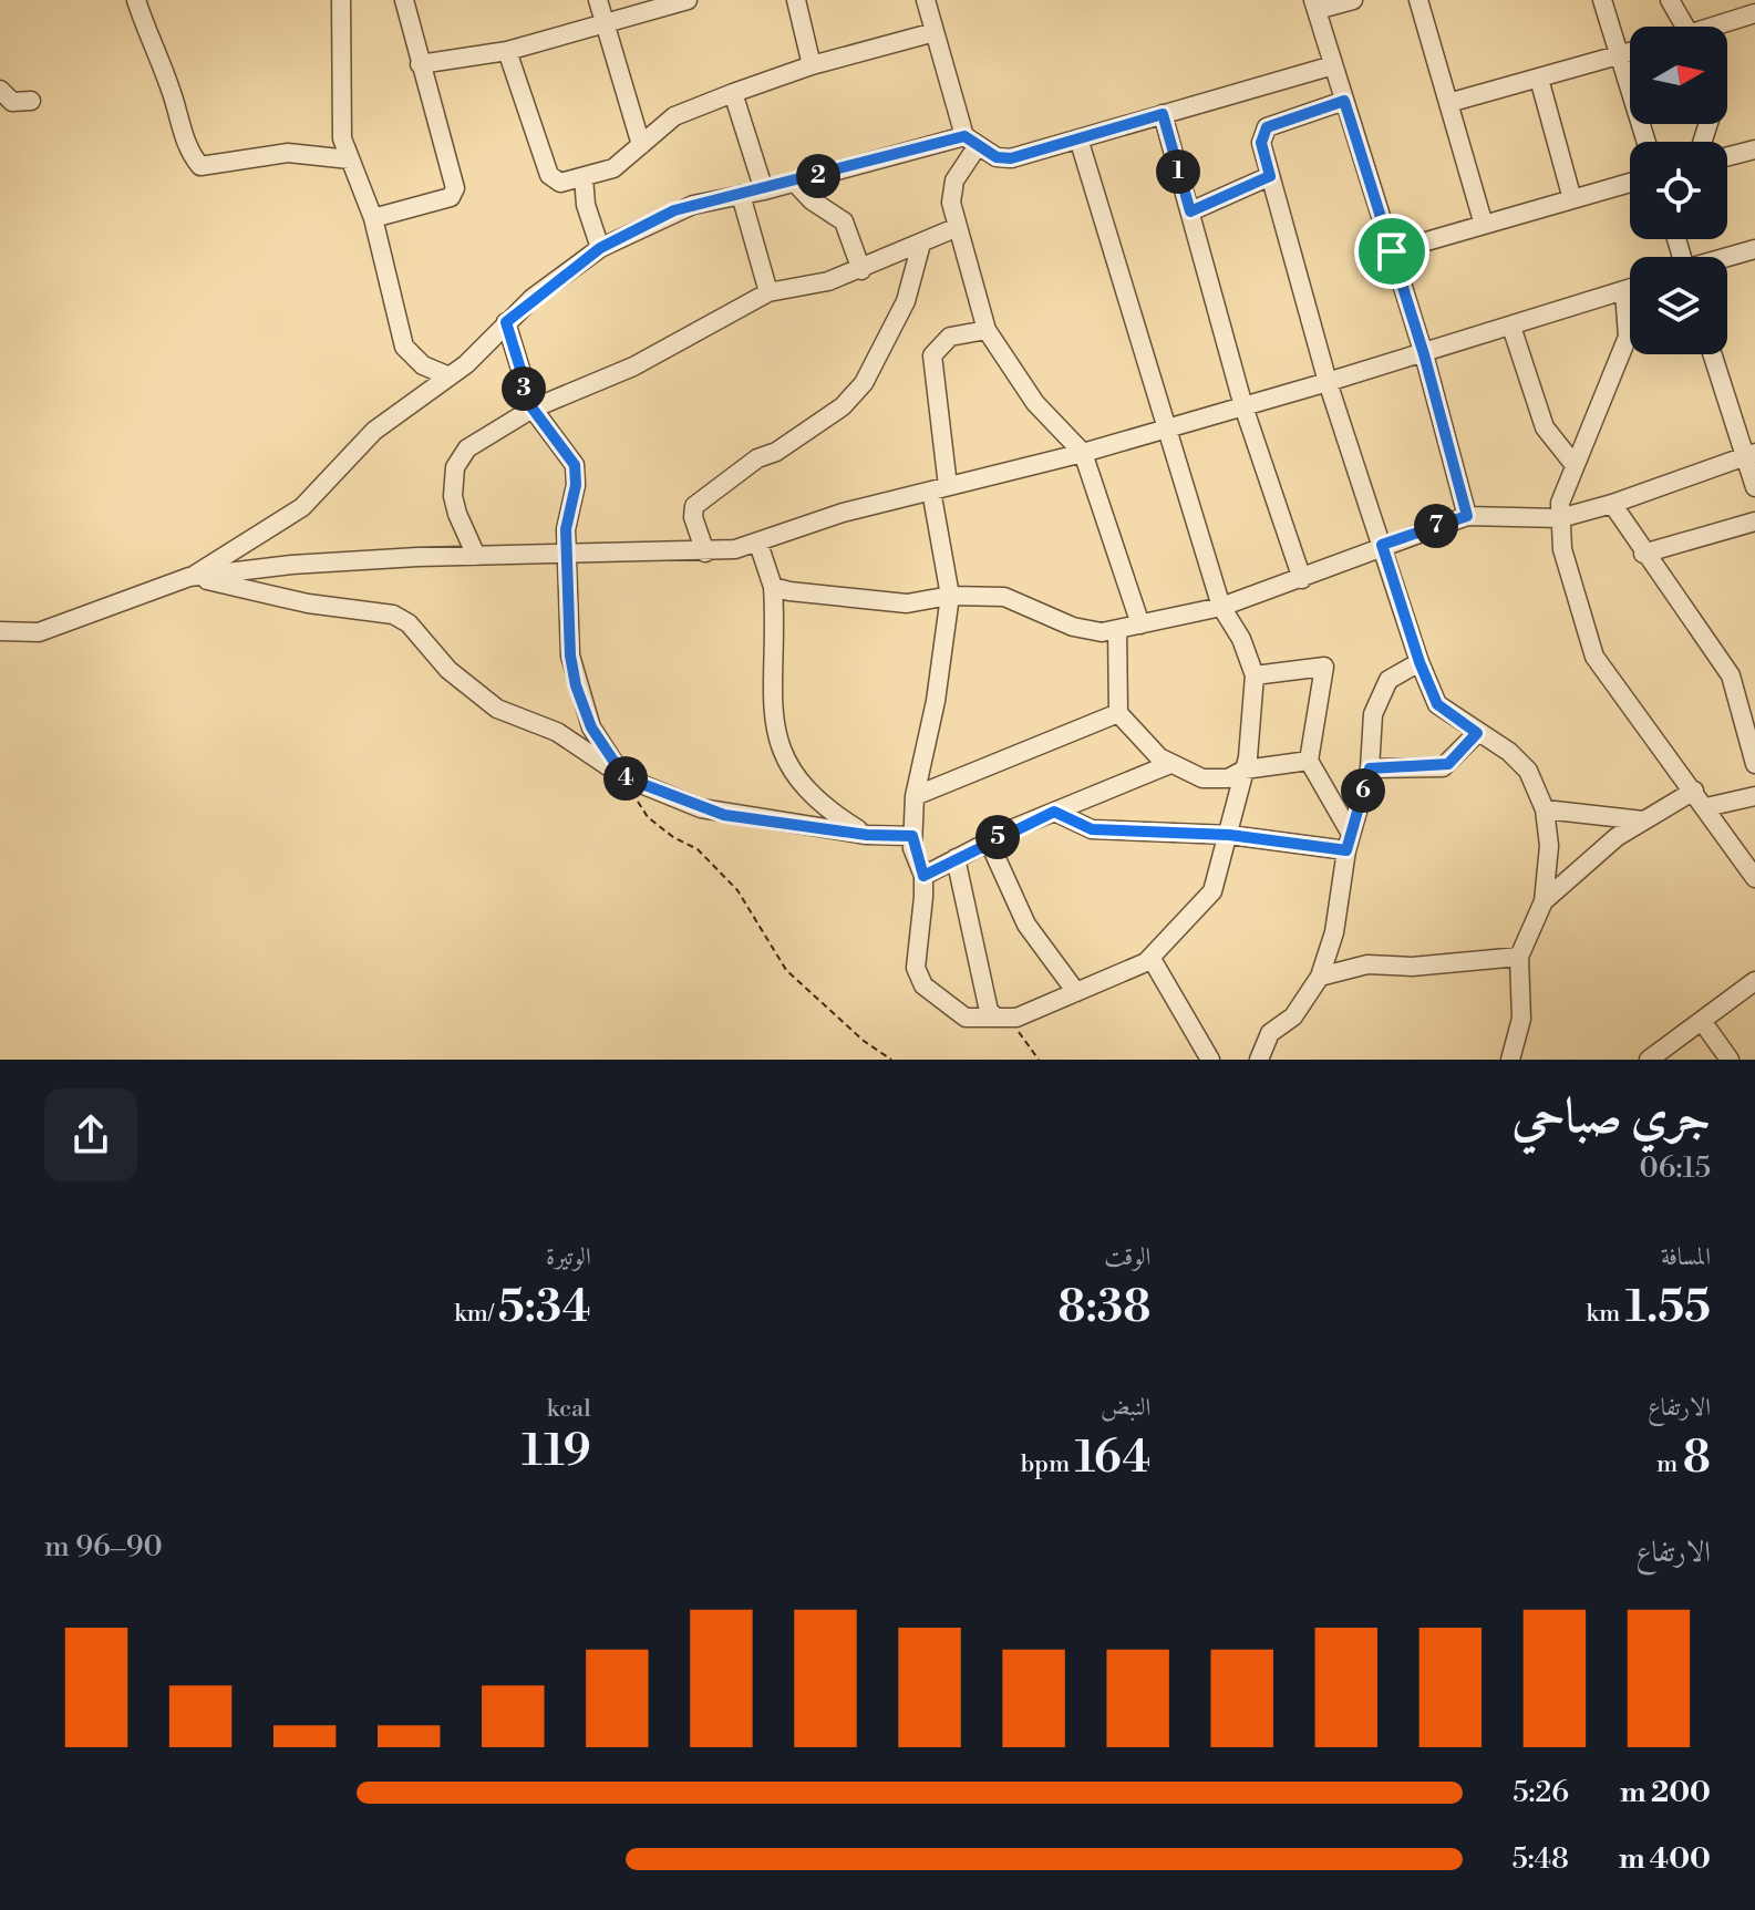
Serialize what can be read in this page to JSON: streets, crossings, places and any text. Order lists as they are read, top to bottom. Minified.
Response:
{"north":"right","page":{"pins":["1","2","3","7","4","6","5"],"heading":["جري صباحي","06:15"],"stats":[["المسافة","1.55 km"],["الوقت","8:38"],["الوتيرة","5:34 /km"],["الارتفاع","8 m"],["النبض","164 bpm"],["kcal","119"]],"chart":["الارتفاع","90–96 m"],"list":[{"name":"200 m","note":"5:26"},{"name":"400 m","note":"5:48"}]}}
